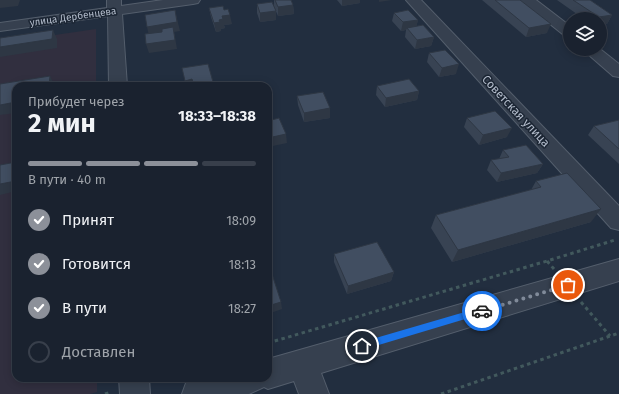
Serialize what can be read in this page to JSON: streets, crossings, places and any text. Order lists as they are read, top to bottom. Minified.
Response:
{"streets":{"street":["улица Дербенцева","Советская улица"]},"page":{"heading":["2 мин","Прибудет через","18:33–18:38"],"bar":"В пути · 40 m","list":[["Принят","18:09"],["Готовится","18:13"],["В пути","18:27"],"Доставлен"]}}
